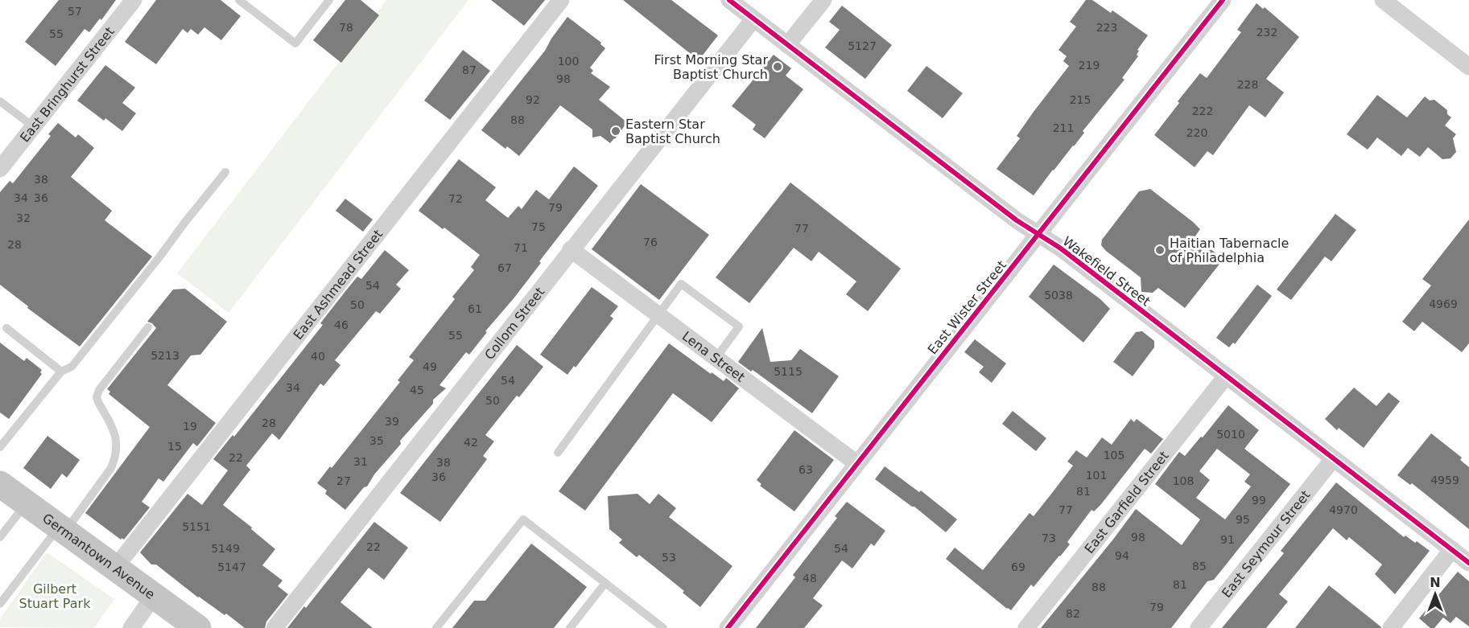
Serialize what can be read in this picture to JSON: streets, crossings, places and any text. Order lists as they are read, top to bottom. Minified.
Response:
{"streets":{"main road":["Germantown Avenue"],"street":["East Bringhurst Street","Wakefield Street","East Ashmead Street","East Wister Street","Collom Street","Lena Street","East Garfield Street","East Seymour Street"]},"crossings":[["Wakefield Street","East Wister Street"],["Wakefield Street","Collom Street"],["Wakefield Street","East Garfield Street"],["Wakefield Street","East Seymour Street"],["East Ashmead Street","Germantown Avenue"],["East Wister Street","Lena Street"],["Collom Street","Lena Street"]],"parks":["Gilbert Stuart Park"],"places":["First Morning Star Baptist Church","Eastern Star Baptist Church","Haitian Tabernacle of Philadelphia"],"house_numbers":["57","78","223","232","55","5127","100","219","87","98","228","92","215","222","88","211","220","38","34","36","72","79","32","75","77","76","28","71","67","54","5038","4969","50","61","46","55","5213","40","49","5115","54","34","45","50","39","28","19","5010","35","42","15","105","22","31","38","63","101","36","4959","27","108","81","99","77","4970","95","5151","98","73","91","22","5149","54","94","53","85","5147","69","48","81","88","79","82"],"north":"top"}
